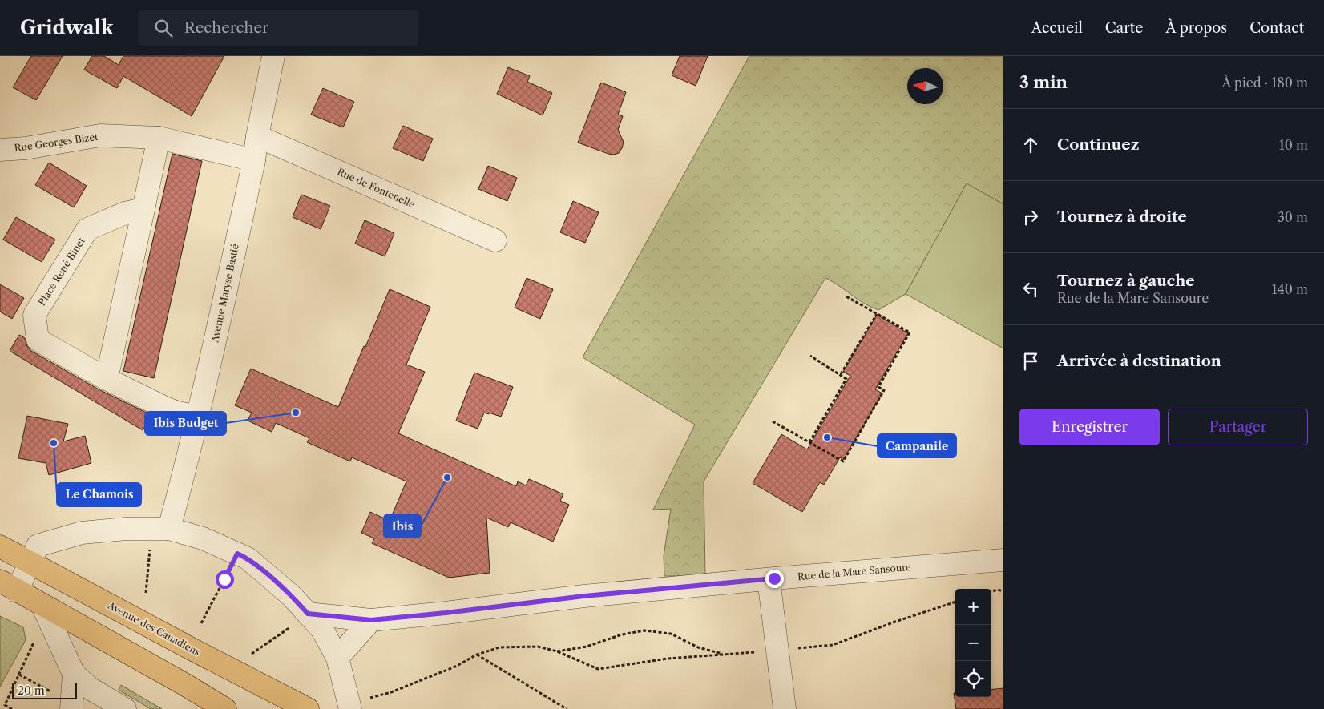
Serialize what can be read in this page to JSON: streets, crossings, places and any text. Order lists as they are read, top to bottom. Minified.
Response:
{"streets":{"main road":["Avenue des Canadiens"],"street":["Rue Georges Bizet","Rue de Fontenelle","Place René Binet","Avenue Maryse Bastié","Rue de la Mare Sansoure"]},"crossings":[["Rue Georges Bizet","Avenue Maryse Bastié"],["Rue de Fontenelle","Avenue Maryse Bastié"],["Place René Binet","Avenue Maryse Bastié"]],"places":["Ibis Budget","Campanile","Le Chamois","Ibis"],"scale_bar":"20 m","north":"left","page":{"header":"Gridwalk","search":"Rechercher","nav":["Accueil","Carte","À propos","Contact"],"heading":["3 min","À pied · 180 m"],"list":[["Continuez","10 m"],["Tournez à droite","30 m"],["Tournez à gauche","Rue de la Mare Sansoure","140 m"],"Arrivée à destination"],"buttons":["Enregistrer","Partager"],"map_buttons":["+","−"],"scale":"20 m"}}
